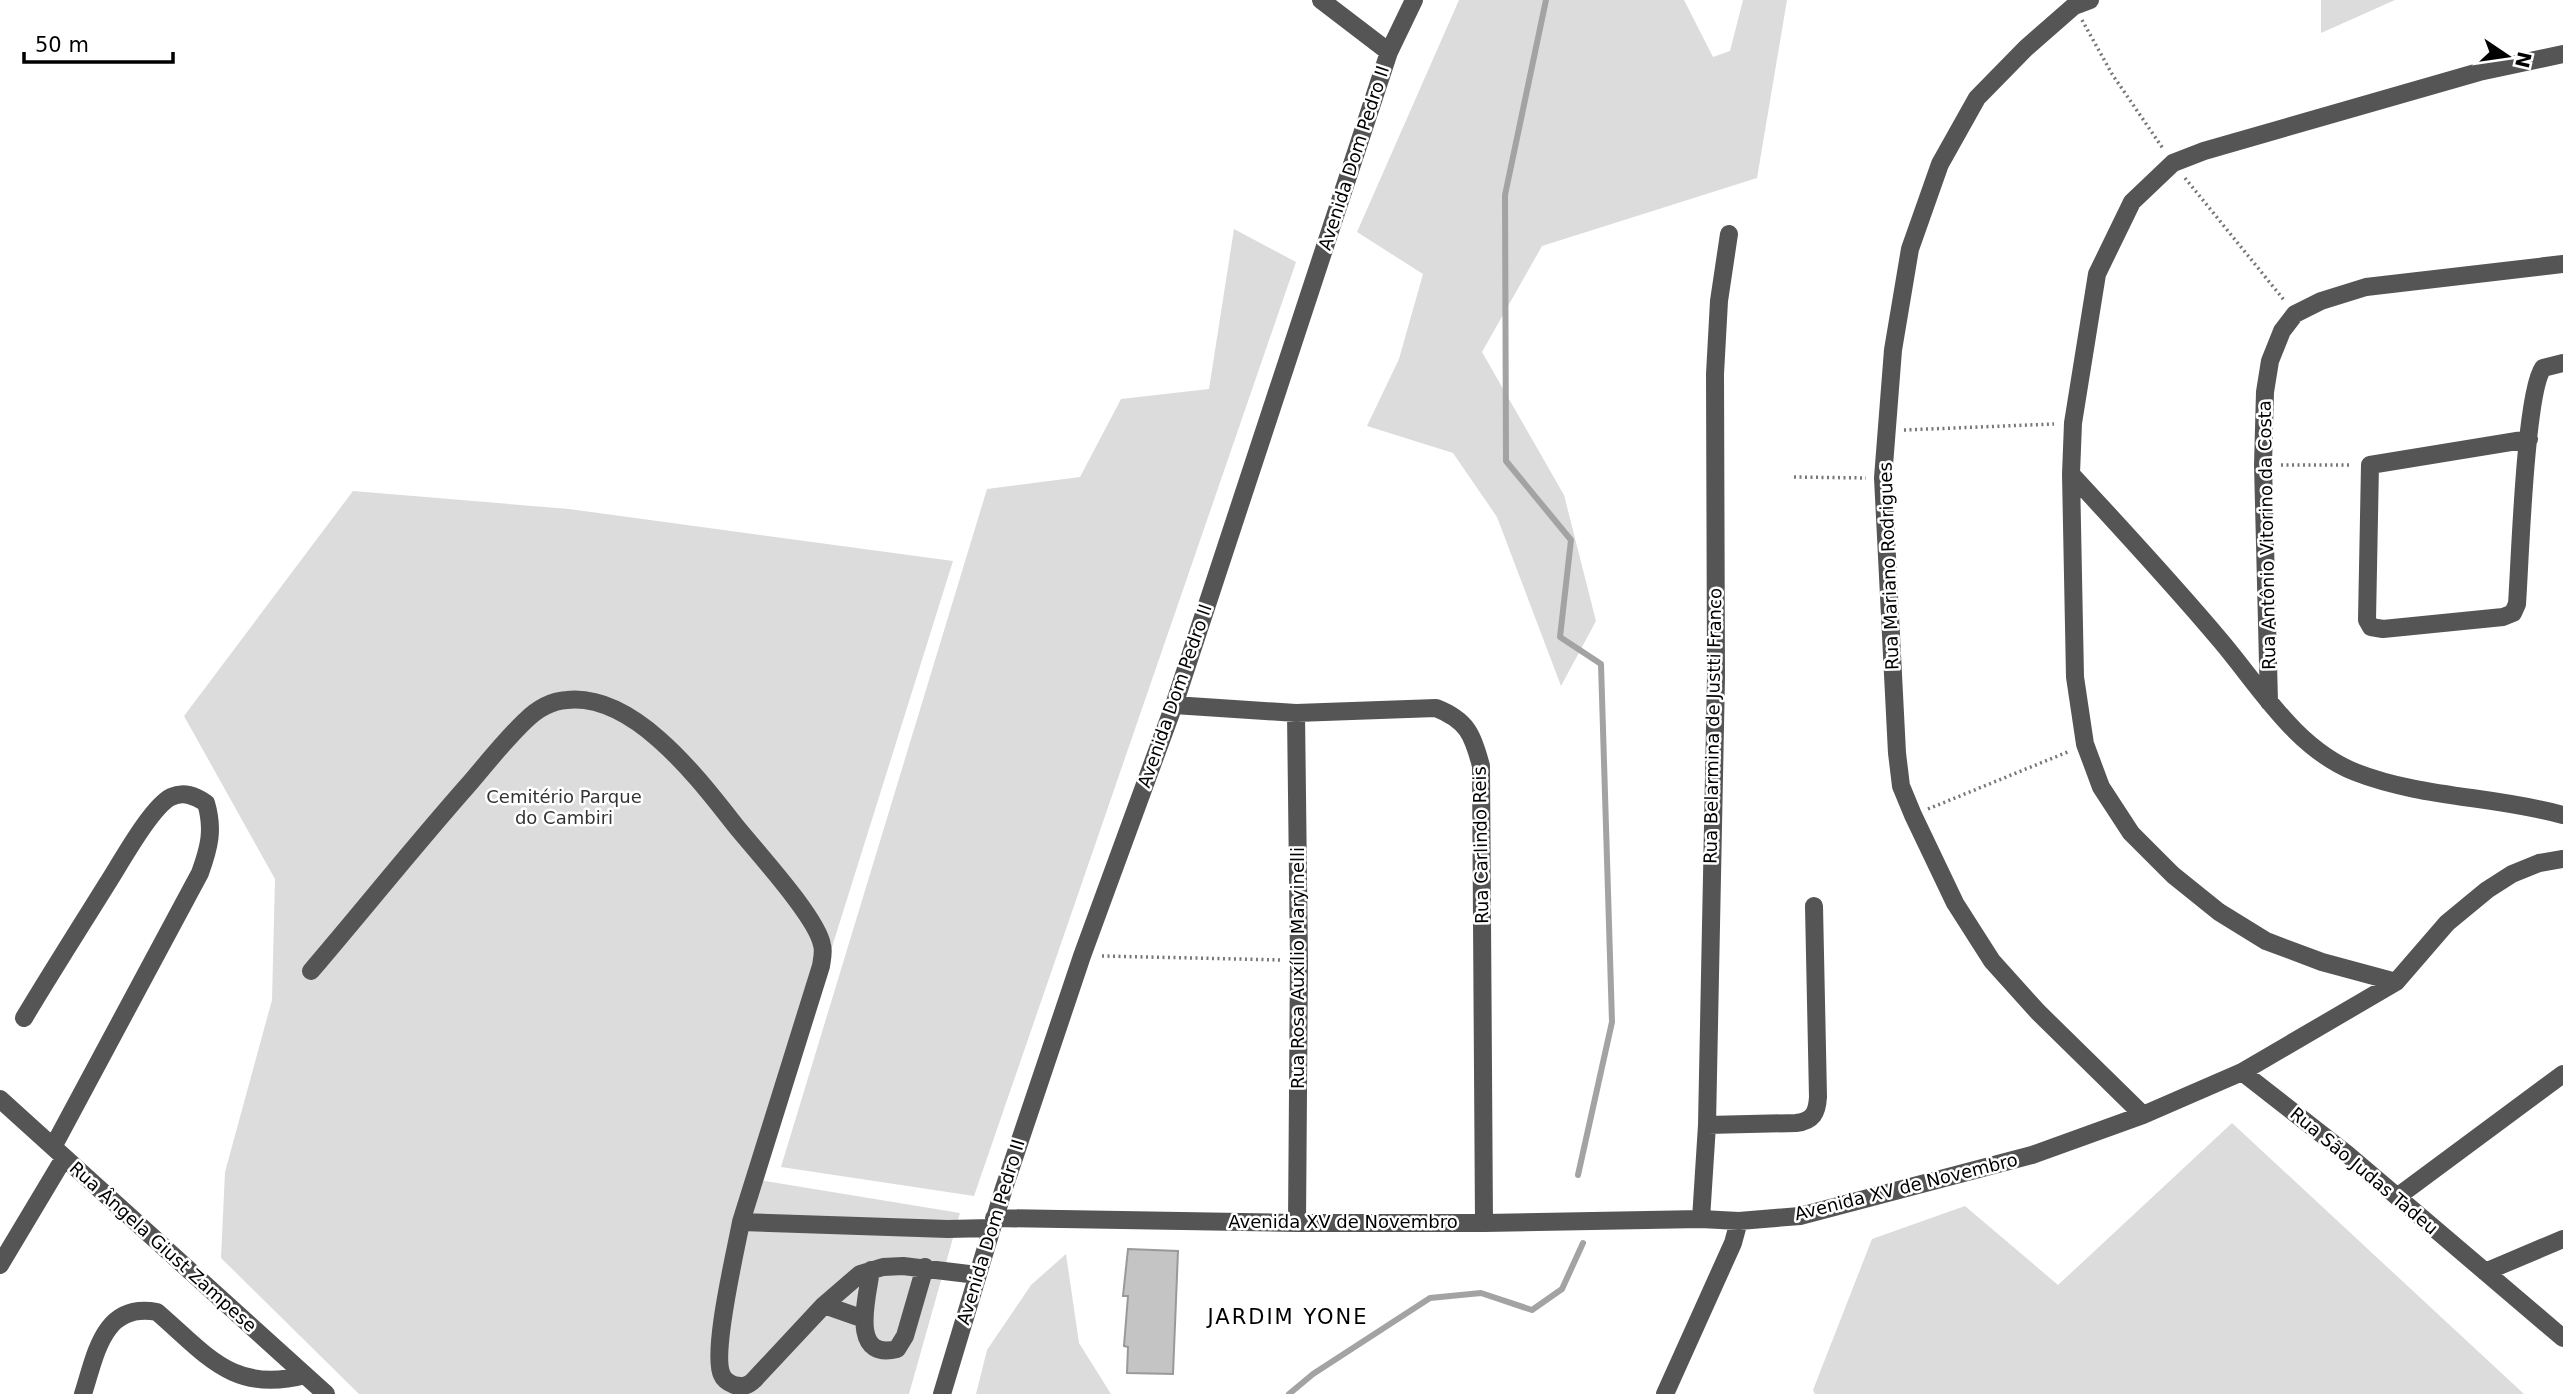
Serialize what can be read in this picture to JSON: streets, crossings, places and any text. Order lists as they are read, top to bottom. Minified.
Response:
{"streets":{"street":["Avenida Dom Pedro II","Rua Antônio Vitorino da Costa","Rua Mariano Rodrigues","Rua Belarmina de Justti Franco","Rua Carlindo Reis","Rua Rosa Auxílio Maryinelli","Rua São Judas Tadeu","Avenida XV de Novembro","Rua Ângela Giust Zampese"]},"crossings":[["Avenida Dom Pedro II","Rua Carlindo Reis"],["Avenida Dom Pedro II","Avenida XV de Novembro"],["Rua Mariano Rodrigues","Avenida XV de Novembro"],["Rua Belarmina de Justti Franco","Avenida XV de Novembro"],["Rua Carlindo Reis","Rua Rosa Auxílio Maryinelli"],["Rua Carlindo Reis","Avenida XV de Novembro"],["Rua Rosa Auxílio Maryinelli","Avenida XV de Novembro"],["Rua São Judas Tadeu","Avenida XV de Novembro"]],"districts":["JARDIM YONE"],"parks":["Cemitério Parque do Cambiri"],"scale_bar":"50 m","north":"right"}
